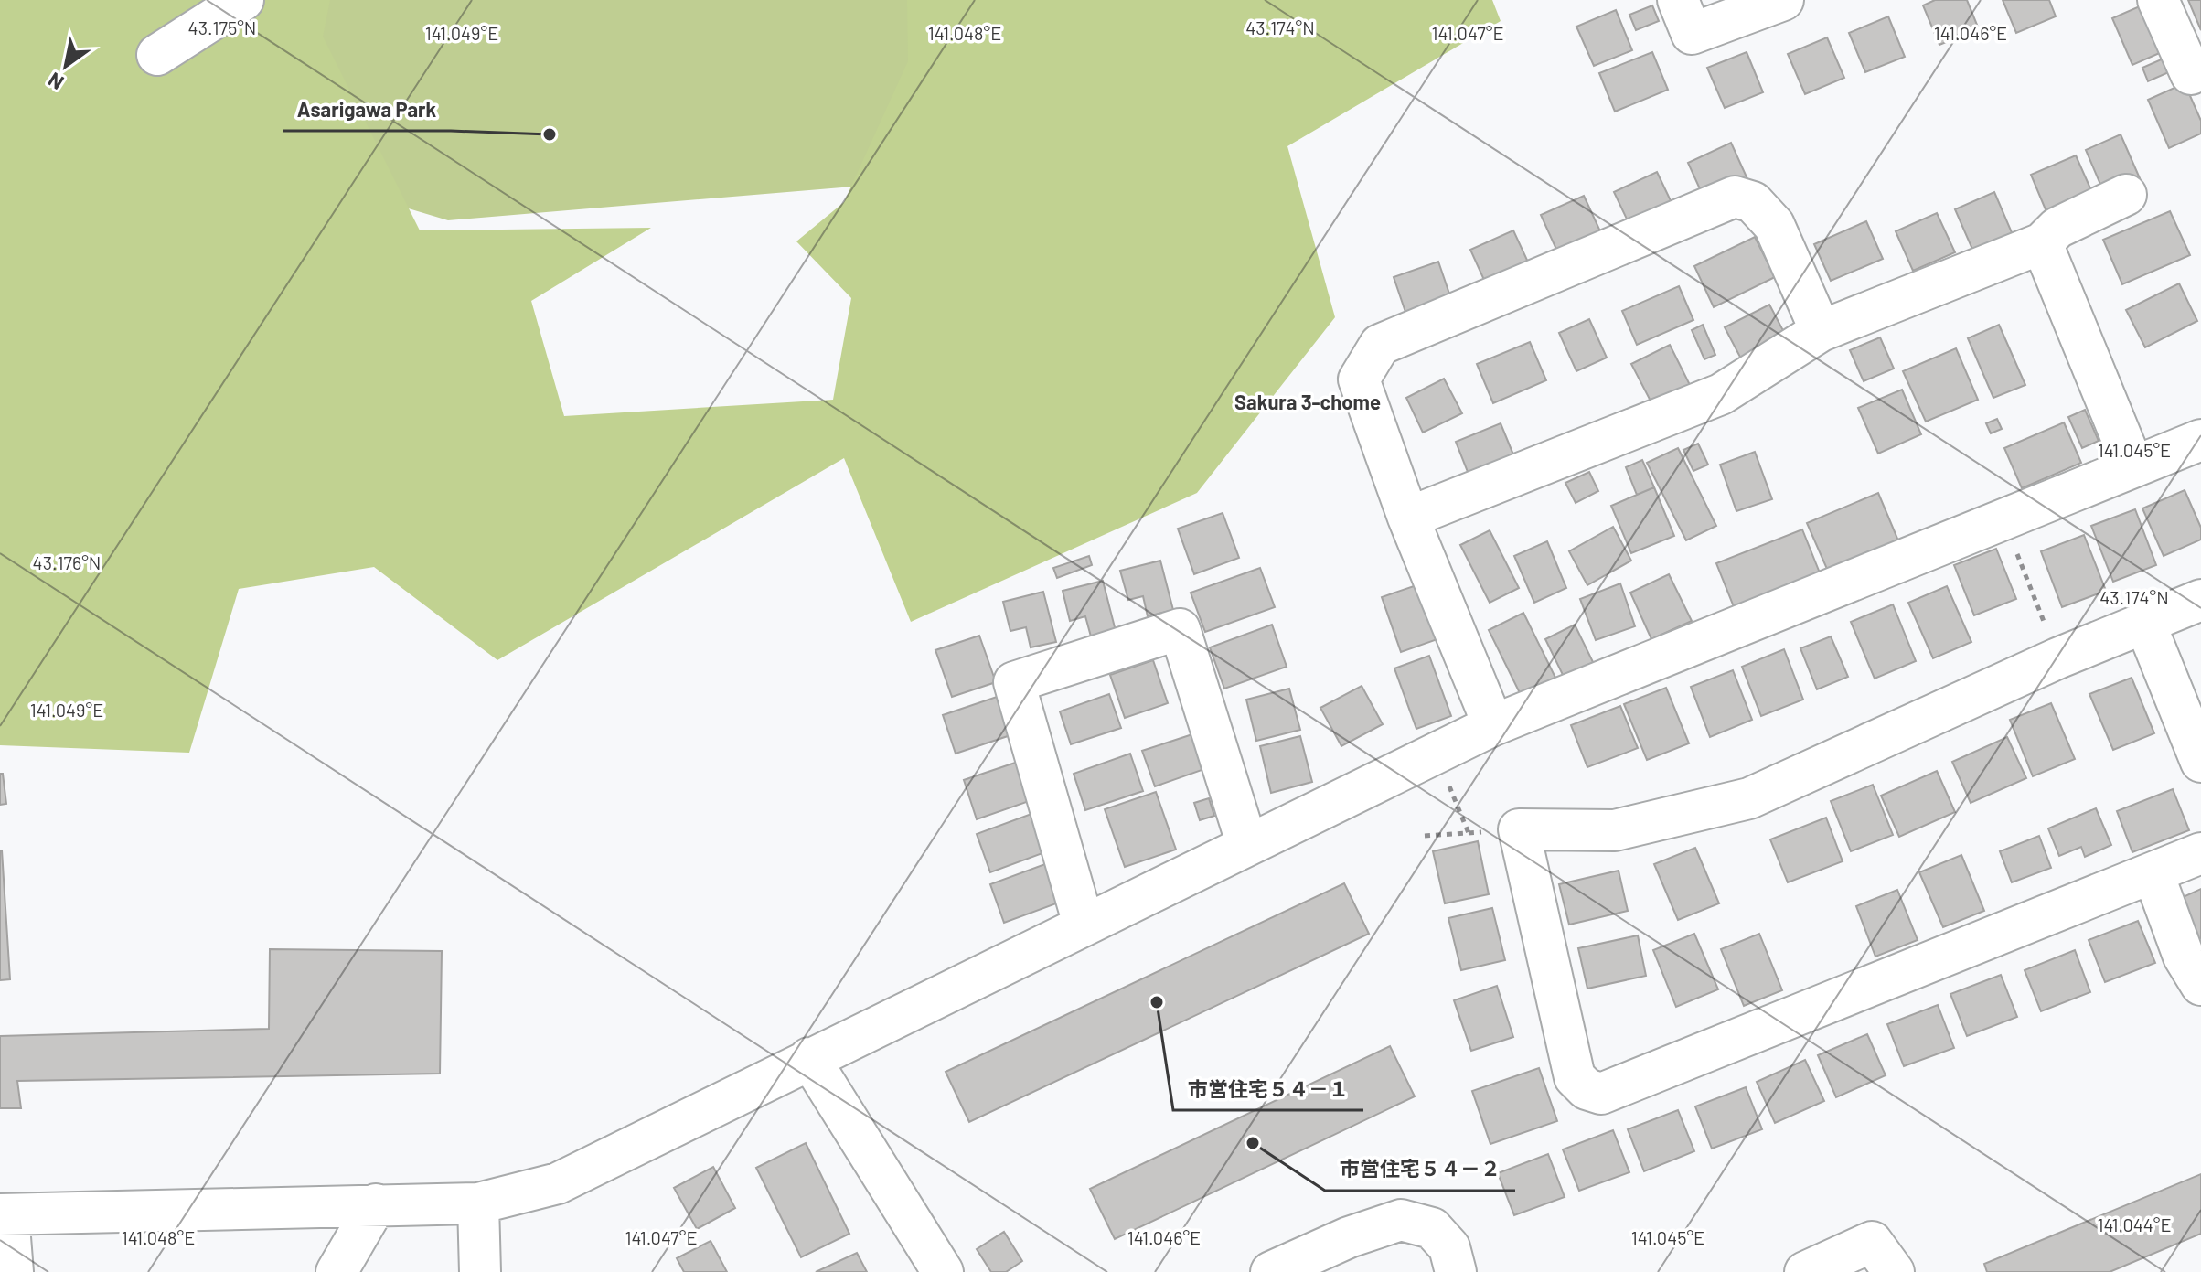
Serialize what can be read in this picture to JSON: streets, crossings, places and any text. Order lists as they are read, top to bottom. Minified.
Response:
{"districts":["Sakura 3-chome"],"places":["Asarigawa Park","市営住宅５４－１","市営住宅５４－２"],"north":"bottom left","coordinates":["43.175°N","43.174°N","141.048°E","141.047°E","141.046°E","141.049°E","141.045°E","43.176°N","141.044°E"]}
